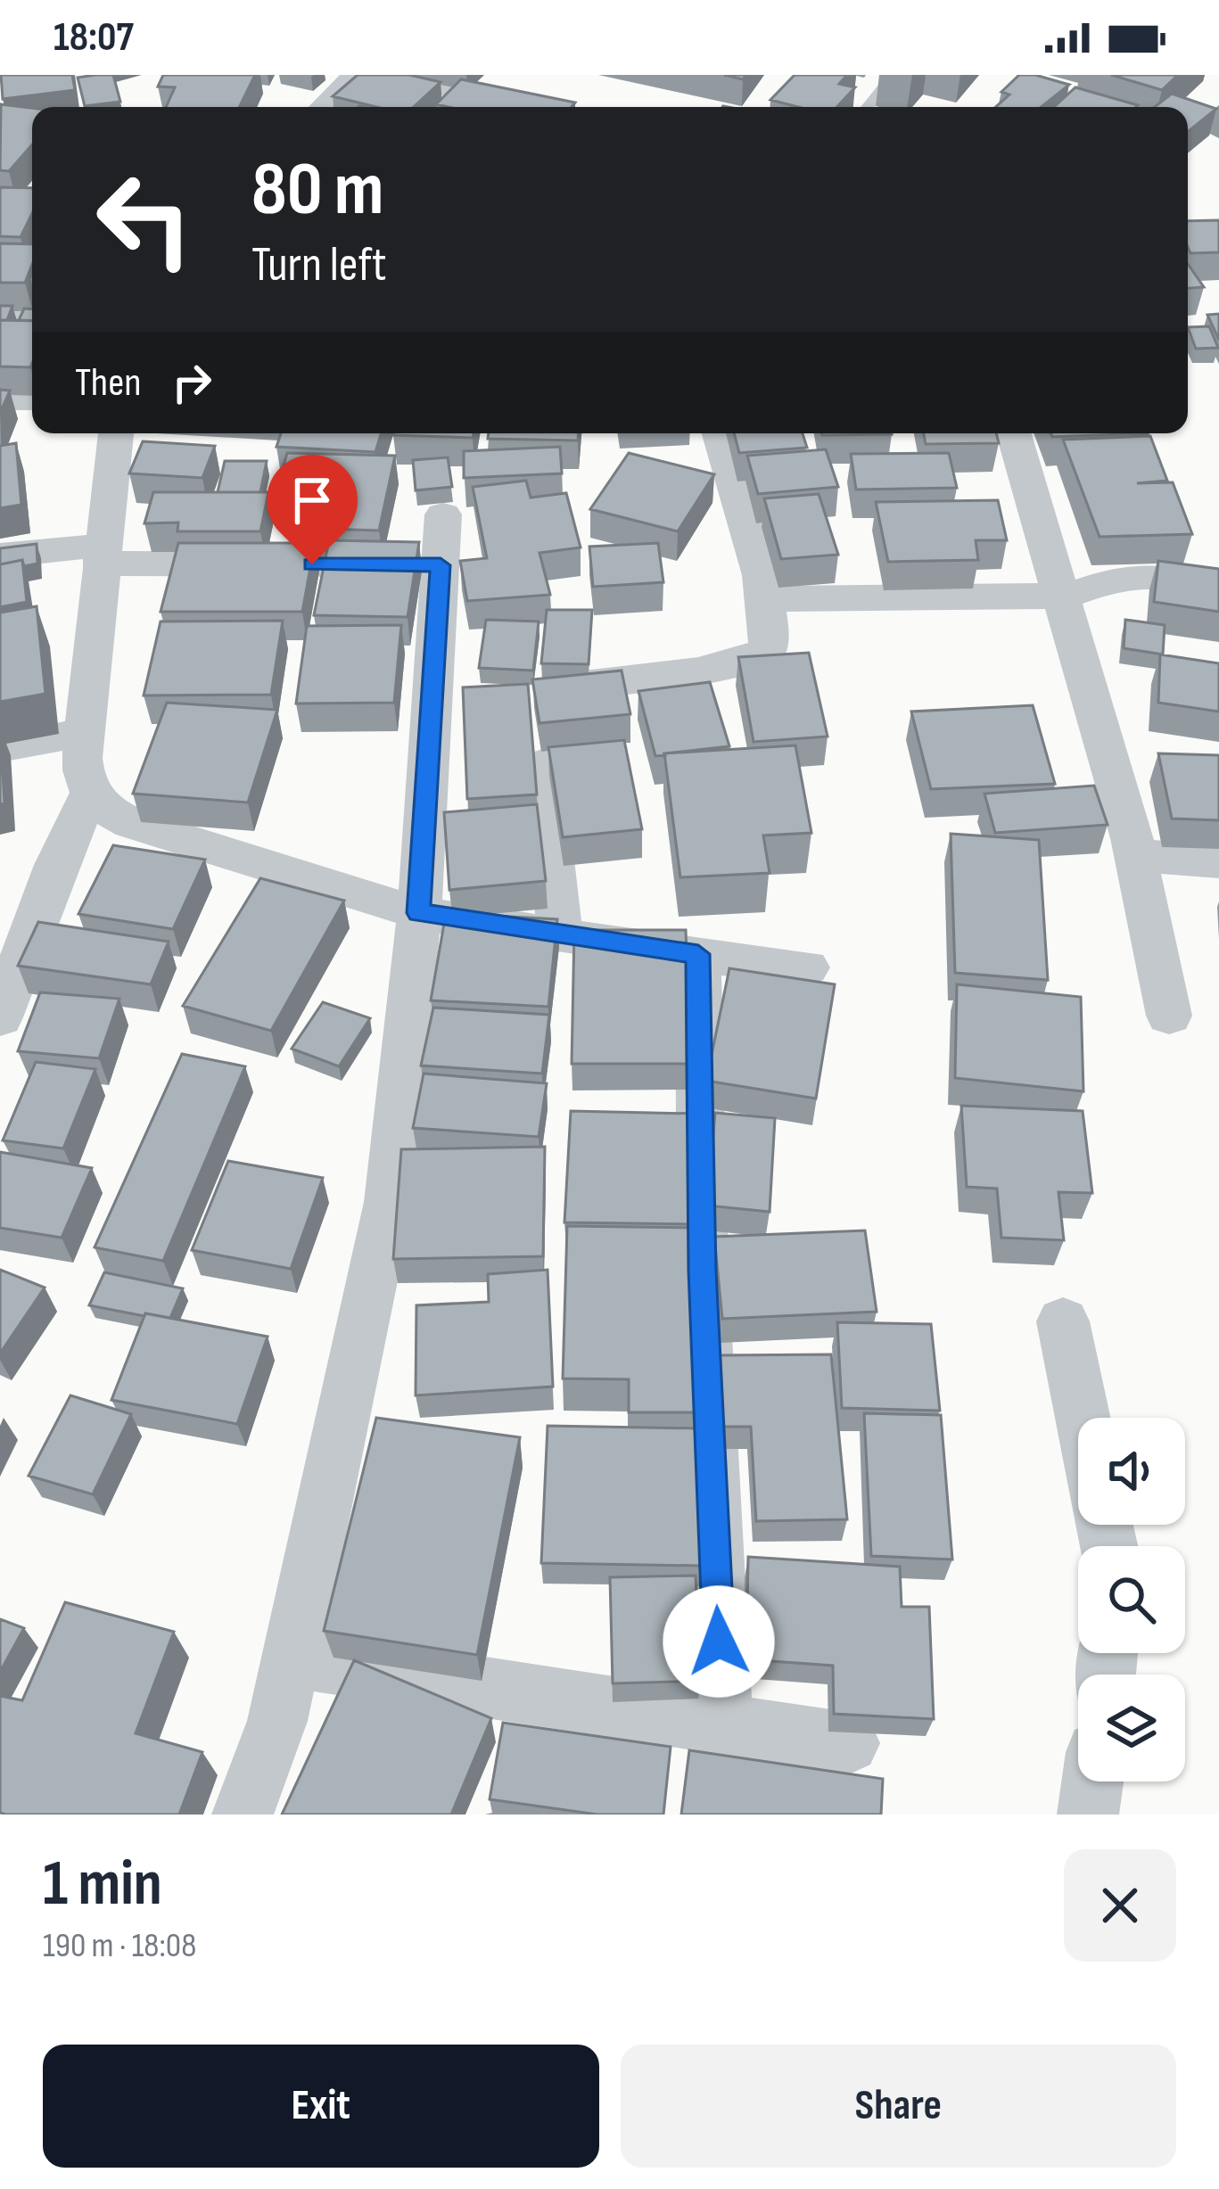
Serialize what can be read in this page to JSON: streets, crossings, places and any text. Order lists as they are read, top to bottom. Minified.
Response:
{"page":{"status":"18:07","turn":["80 m","Turn left"],"then":"Then","heading":["1 min","190 m · 18:08"],"buttons":["Exit","Share"]}}
